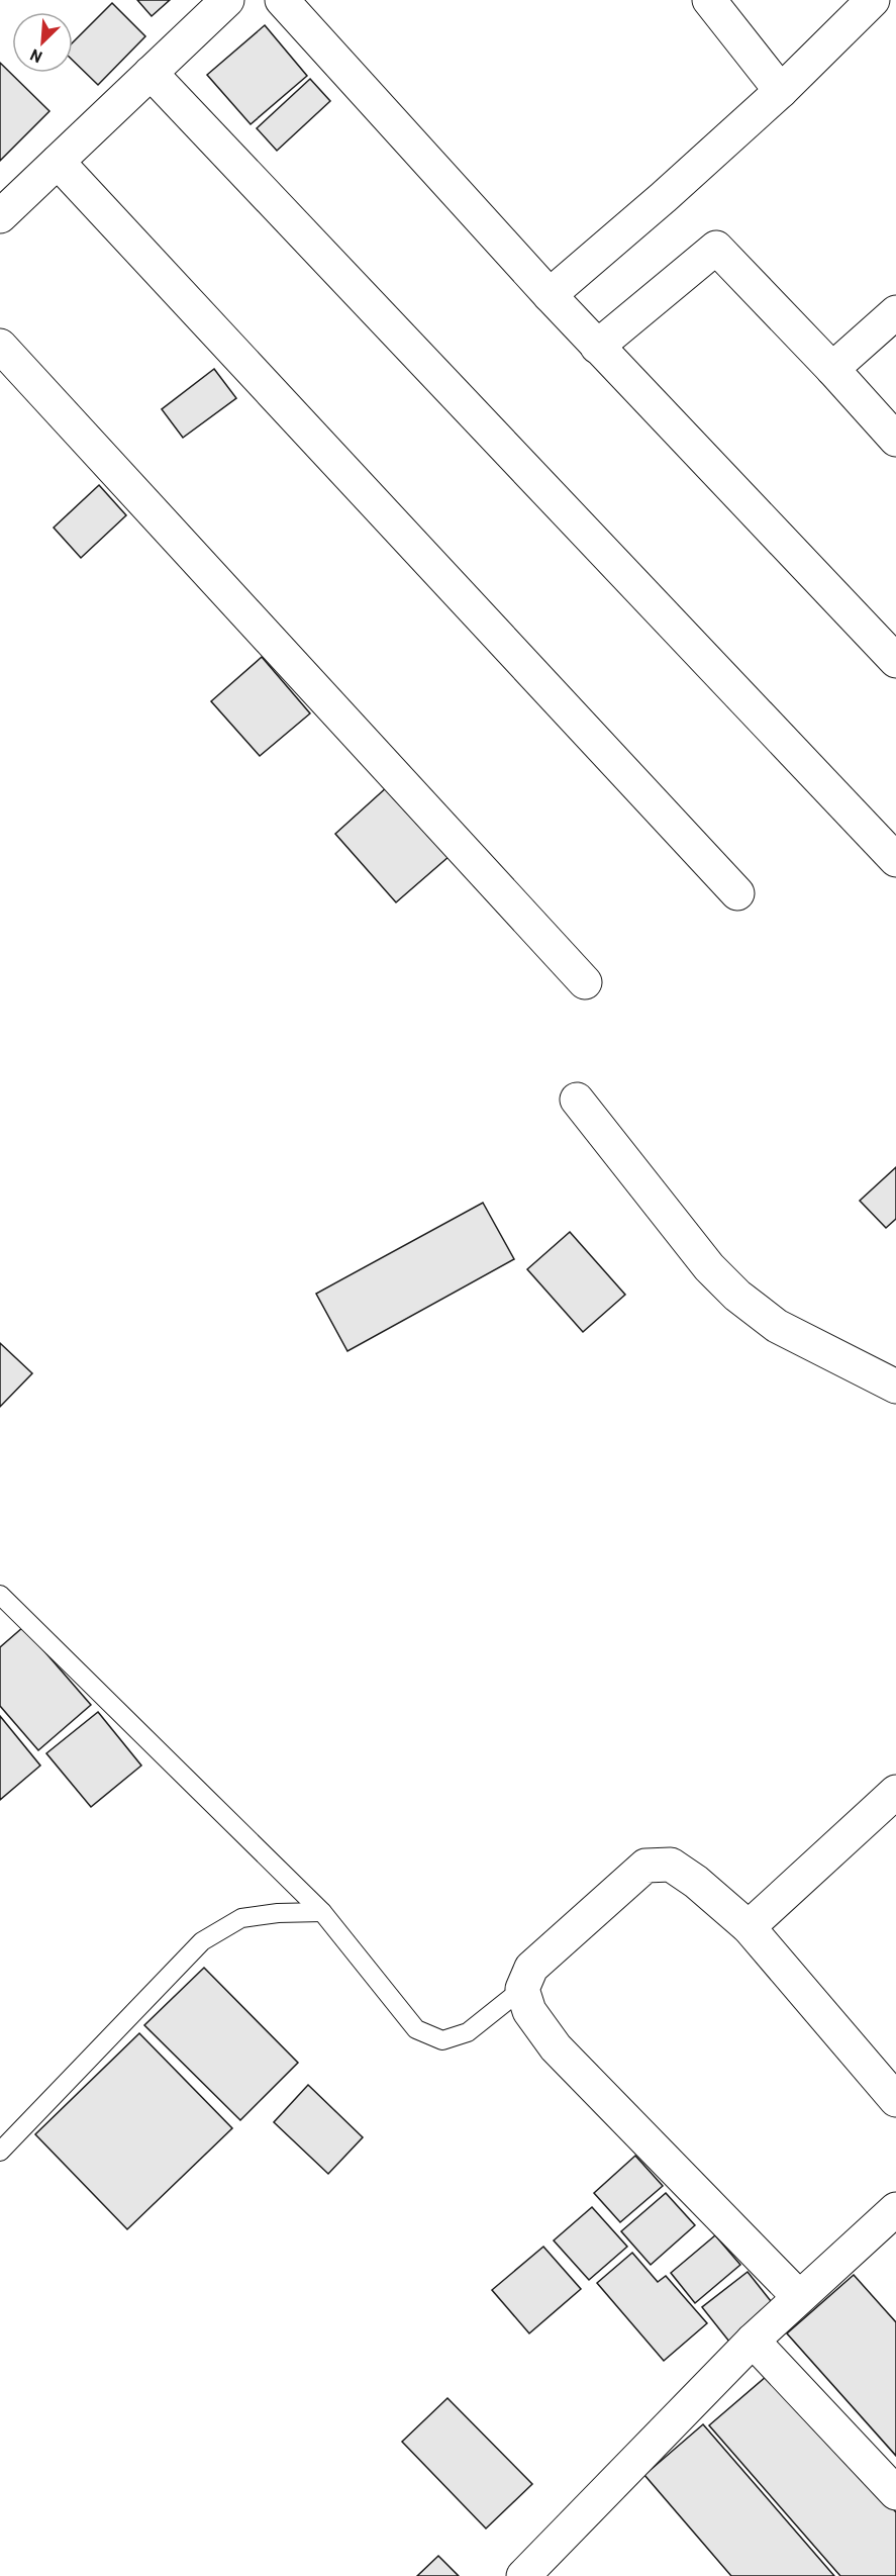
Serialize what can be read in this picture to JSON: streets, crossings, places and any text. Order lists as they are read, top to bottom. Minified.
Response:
{"north":"bottom left"}
